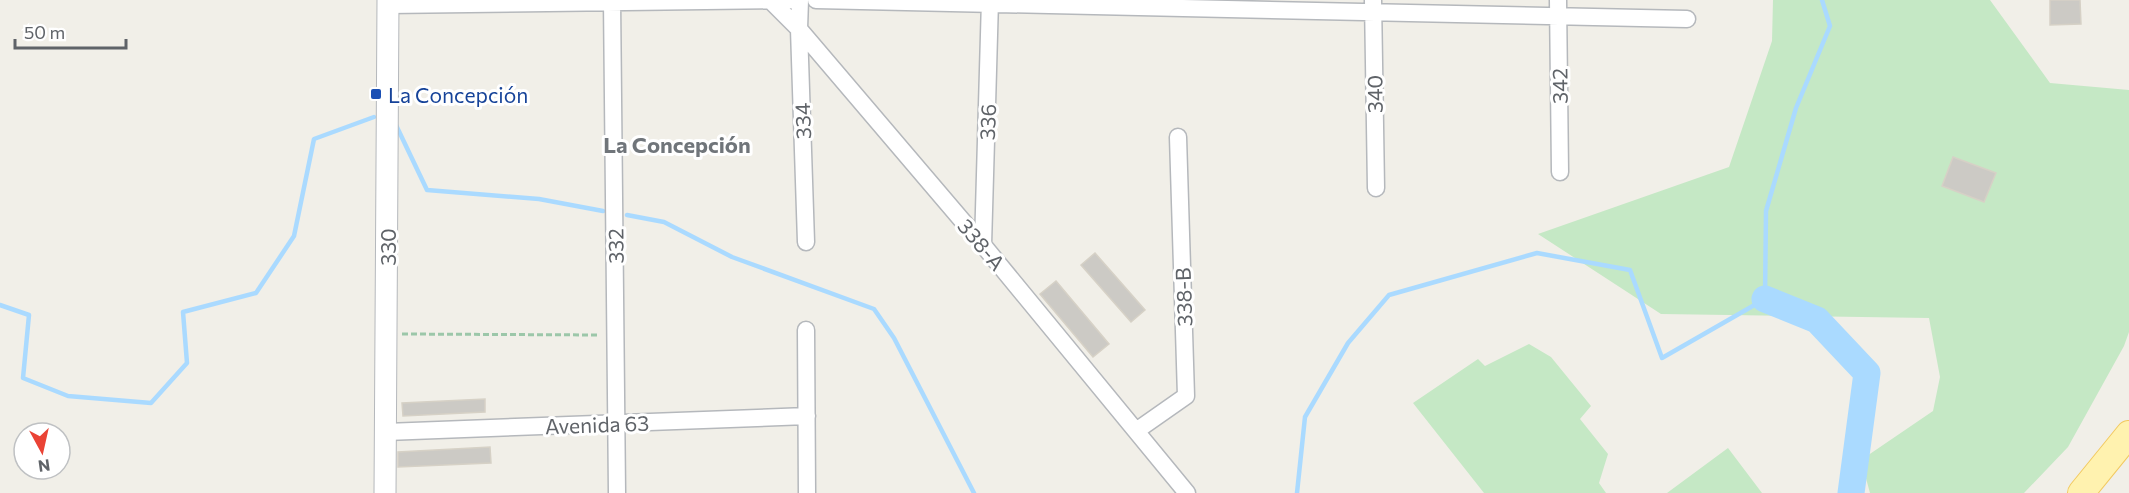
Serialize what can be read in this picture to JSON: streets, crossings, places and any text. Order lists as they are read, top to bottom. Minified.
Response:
{"streets":{"street":["342","340","334","336","338-A","332","330","338-B","Avenida 63"]},"crossings":[["334","338-A"],["336","338-A"],["338-A","338-B"],["332","Avenida 63"],["330","Avenida 63"]],"districts":["La Concepción"],"places":{"transit":["La Concepción"]},"scale_bar":"50 m","north":"bottom"}
